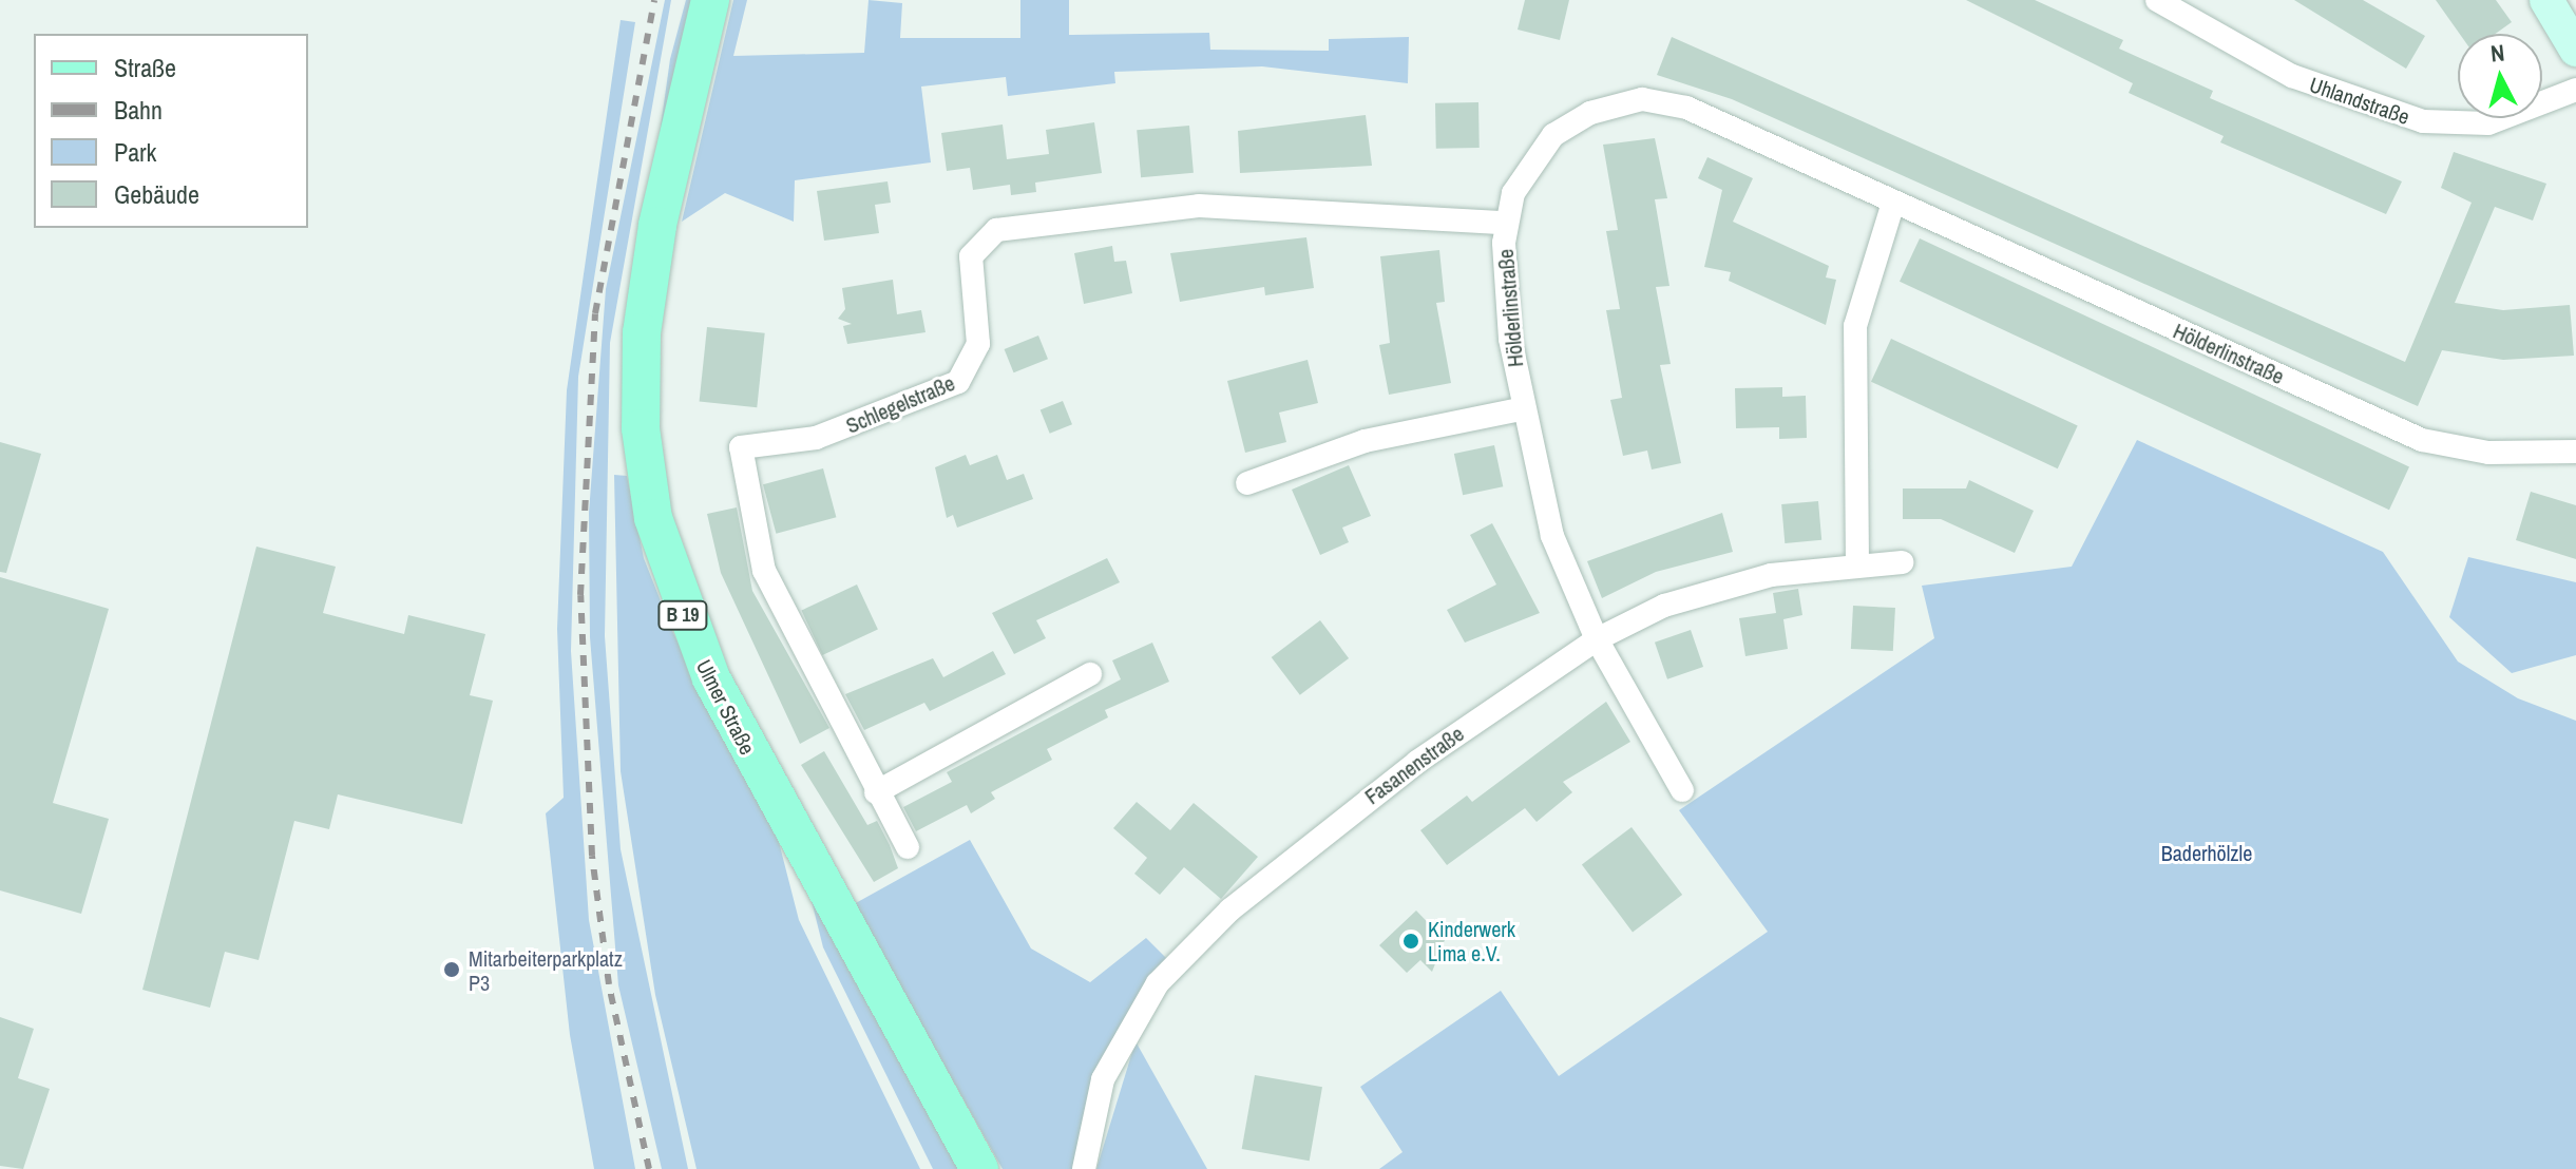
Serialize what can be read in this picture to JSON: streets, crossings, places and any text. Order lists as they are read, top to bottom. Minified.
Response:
{"streets":{"main road":["B 19","Ulmer Straße"],"street":["Uhlandstraße","Hölderlinstraße","Schlegelstraße","Fasanenstraße"]},"crossings":[["Hölderlinstraße","Schlegelstraße"],["Hölderlinstraße","Fasanenstraße"]],"parks":["Baderhölzle"],"places":["Kinderwerk Lima e.V.","Mitarbeiterparkplatz P3"],"legend":["Straße","Bahn","Park","Gebäude"],"north":"top"}
